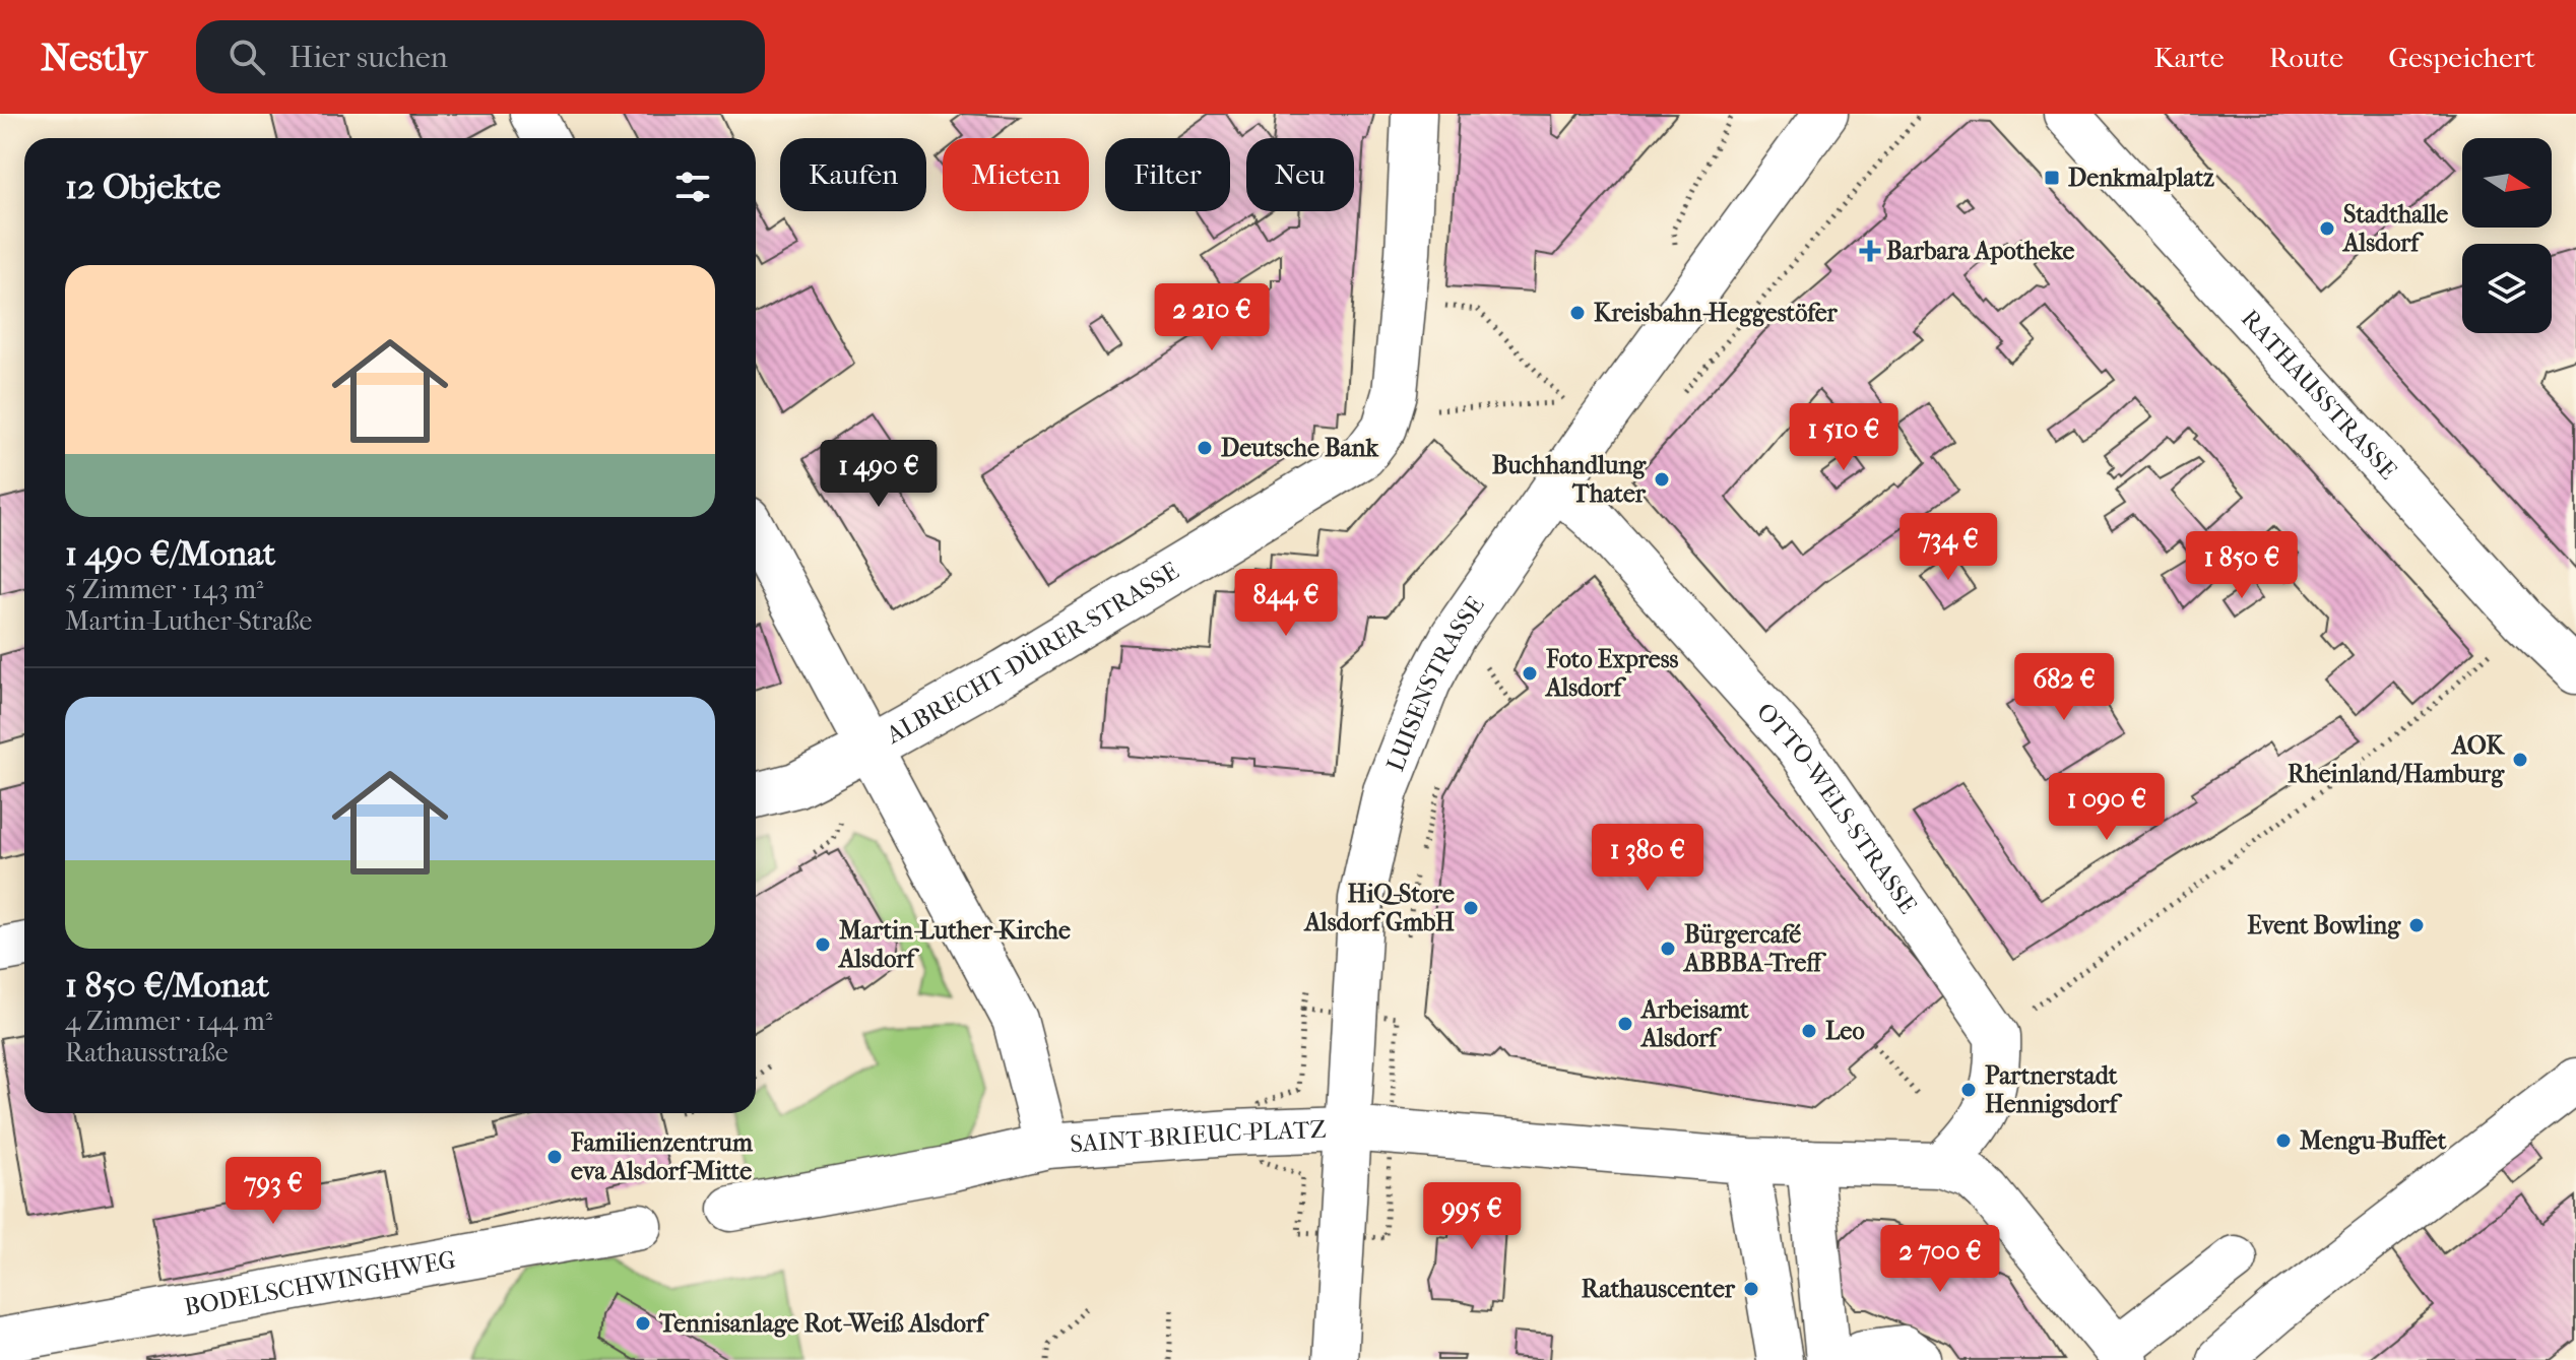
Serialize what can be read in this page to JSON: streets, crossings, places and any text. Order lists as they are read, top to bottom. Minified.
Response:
{"streets":{"street":["RATHAUSSTRASSE","ALBRECHT-DÜRER-STRASSE","LUISENSTRASSE","OTTO-WELS-STRASSE","SAINT-BRIEUC-PLATZ","BODELSCHWINGHWEG"]},"crossings":[["LUISENSTRASSE","OTTO-WELS-STRASSE"],["LUISENSTRASSE","SAINT-BRIEUC-PLATZ"]],"places":{"transit":["Denkmalplatz"],"other":["Stadthalle Alsdorf","Kreisbahn-Heggestöfer","Deutsche Bank","Buchhandlung Thater","Foto Express Alsdorf","AOK Rheinland/Hamburg","HiQ-Store Alsdorf GmbH","Event Bowling","Martin-Luther-Kirche Alsdorf","Bürgercafé ABBBA-Treff","Arbeisamt Alsdorf","Leo","Partnerstadt Hennigsdorf","Mengu-Buffet","Familienzentrum eva Alsdorf-Mitte","Rathauscenter","Tennisanlage Rot-Weiß Alsdorf"],"health":["Barbara Apotheke"]},"north":"right","page":{"header":"Nestly","search":"Hier suchen","nav":["Karte","Route","Gespeichert"],"chip":["Kaufen","Mieten","Filter","Neu"],"heading":"12 Objekte","list":[{"name":"1 490 €/Monat","note":"5 Zimmer · 143 m² · Martin-Luther-Straße"},{"name":"1 850 €/Monat","note":"4 Zimmer · 144 m² · Rathausstraße"}],"price":["2 210 €","1 510 €","1 490 €","734 €","1 850 €","844 €","682 €","1 090 €","1 380 €","793 €","995 €","2 700 €"]}}
